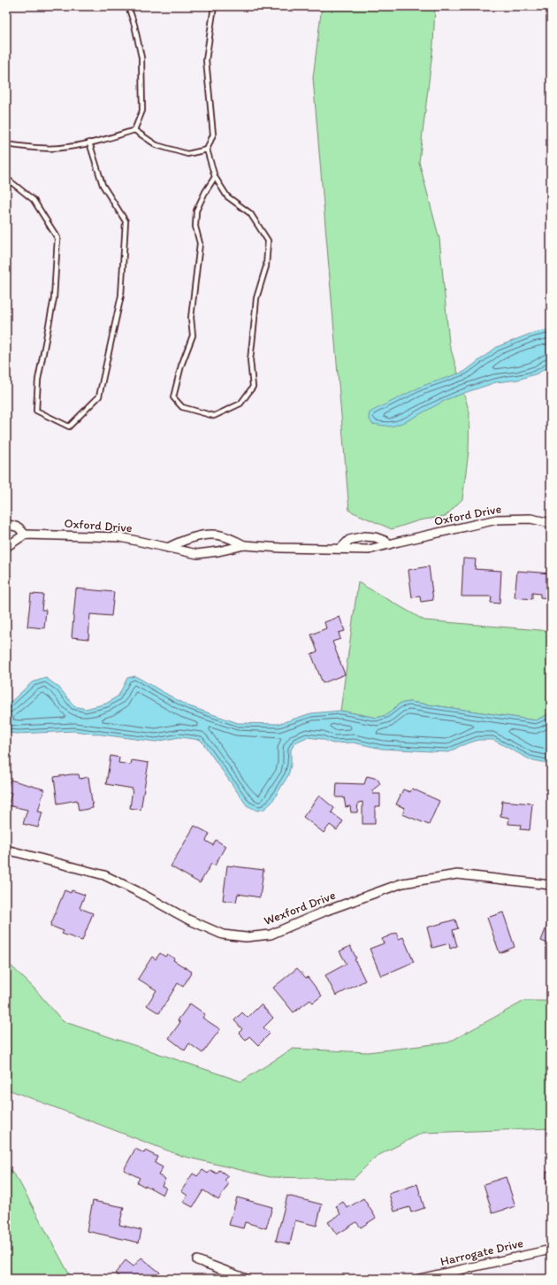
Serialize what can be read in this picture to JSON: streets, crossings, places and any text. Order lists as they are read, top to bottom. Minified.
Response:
{"streets":{"street":["Oxford Drive","Wexford Drive","Harrogate Drive"]}}
